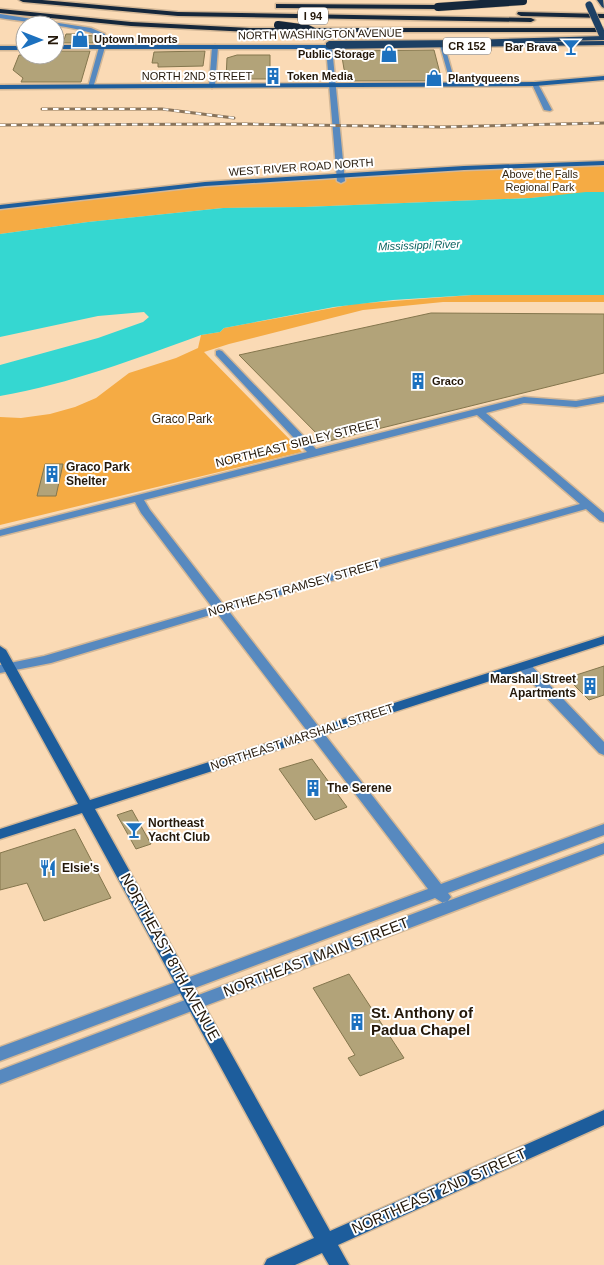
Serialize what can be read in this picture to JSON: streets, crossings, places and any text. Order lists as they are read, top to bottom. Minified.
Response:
{"streets":{"highway":["I 94"],"main road":["NORTH WASHINGTON AVENUE","CR 152"],"street":["NORTH 2ND STREET","WEST RIVER ROAD NORTH","NORTHEAST SIBLEY STREET","NORTHEAST RAMSEY STREET","NORTHEAST MARSHALL STREET","NORTHEAST 8TH AVENUE","NORTHEAST MAIN STREET","NORTHEAST 2ND STREET"]},"crossings":[["NORTHEAST RAMSEY STREET","NORTHEAST 8TH AVENUE"],["NORTHEAST MARSHALL STREET","NORTHEAST 8TH AVENUE"],["NORTHEAST 8TH AVENUE","NORTHEAST MAIN STREET"],["NORTHEAST 8TH AVENUE","NORTHEAST 2ND STREET"]],"water":["Mississippi River"],"parks":["Above the Falls Regional Park","Graco Park"],"places":{"shop":["Uptown Imports","Public Storage","Plantyqueens"],"bar":["Bar Brava","Northeast Yacht Club"],"building":["Token Media","Graco","Graco Park Shelter","Marshall Street Apartments","The Serene","St. Anthony of Padua Chapel"],"restaurant":["Elsie's"]},"north":"right"}
